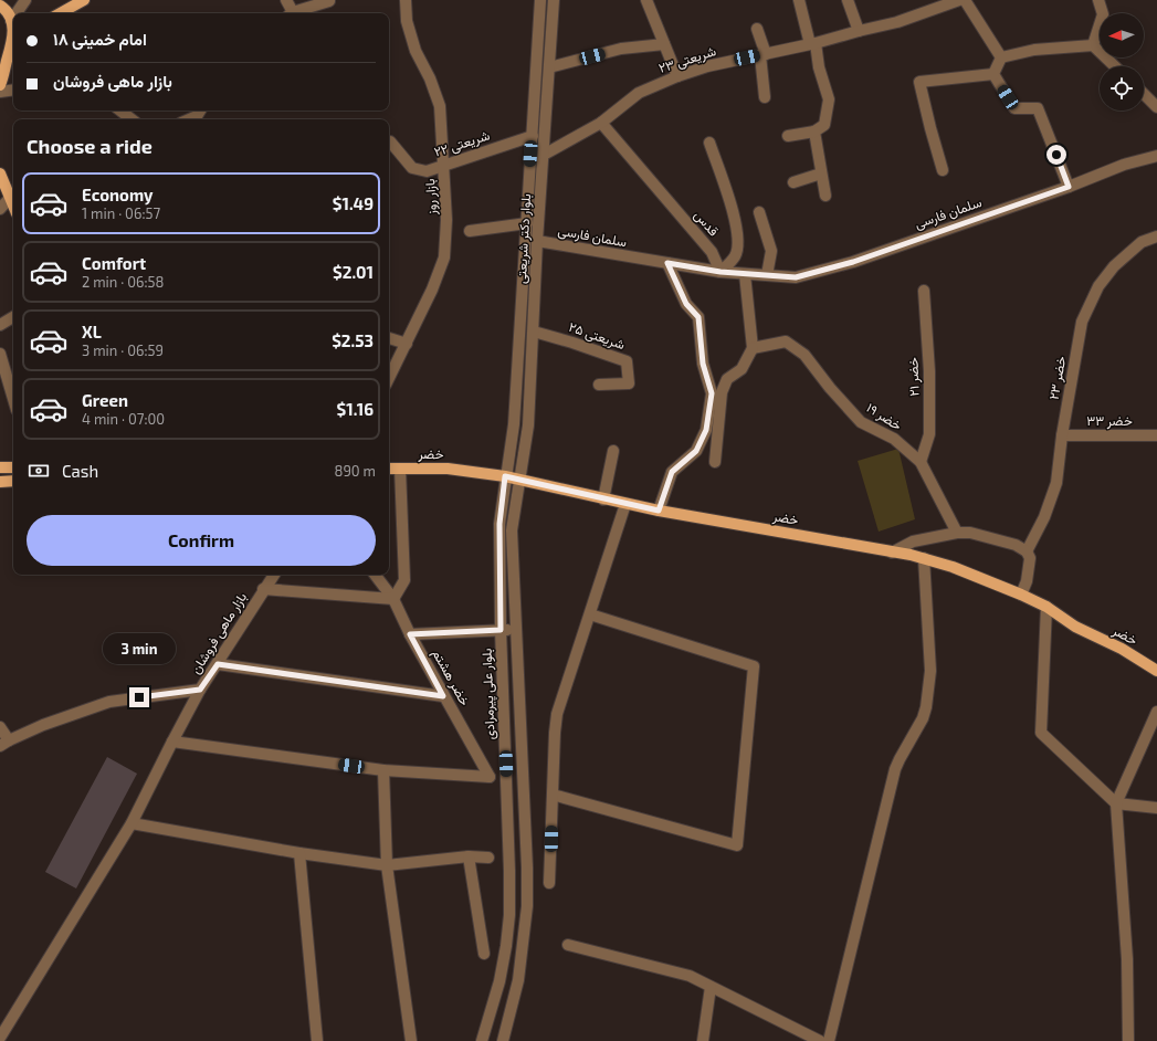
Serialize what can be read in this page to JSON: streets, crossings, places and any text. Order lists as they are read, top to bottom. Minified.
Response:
{"streets":{"main road":["خضر"],"street":["شریعتی ۲۳","شریعتی ۲۲","بازار روز","سلمان فارسی","قدس","بلوار دکتر شریعتی","شریعتی ۲۵","خضر ۲۱","خضر ۲۳","خضر ۱۹","خضر ۳۳","بازار ماهی فروشان","خضر هشتم","بلوار علی پیرمرادی"]},"crossings":[["شریعتی ۲۳","قدس"],["شریعتی ۲۳","بلوار دکتر شریعتی"],["شریعتی ۲۲","بازار روز"],["شریعتی ۲۲","بلوار دکتر شریعتی"],["سلمان فارسی","قدس"],["سلمان فارسی","بلوار دکتر شریعتی"],["بلوار دکتر شریعتی","شریعتی ۲۵"],["بلوار دکتر شریعتی","خضر"],["بلوار دکتر شریعتی","بلوار علی پیرمرادی"],["خضر ۲۱","خضر ۱۹"],["خضر ۲۳","خضر ۳۳"],["خضر","بلوار علی پیرمرادی"]],"north":"left","page":{"banner":["امام خمینی ۱۸","بازار ماهی فروشان"],"heading":"Choose a ride","list":[{"name":"Economy","note":"1 min · 06:57","value":"$1.49"},{"name":"Comfort","note":"2 min · 06:58","value":"$2.01"},{"name":"XL","note":"3 min · 06:59","value":"$2.53"},{"name":"Green","note":"4 min · 07:00","value":"$1.16"}],"pay":["Cash","890 m"],"buttons":"Confirm","bubble":"3 min"}}
